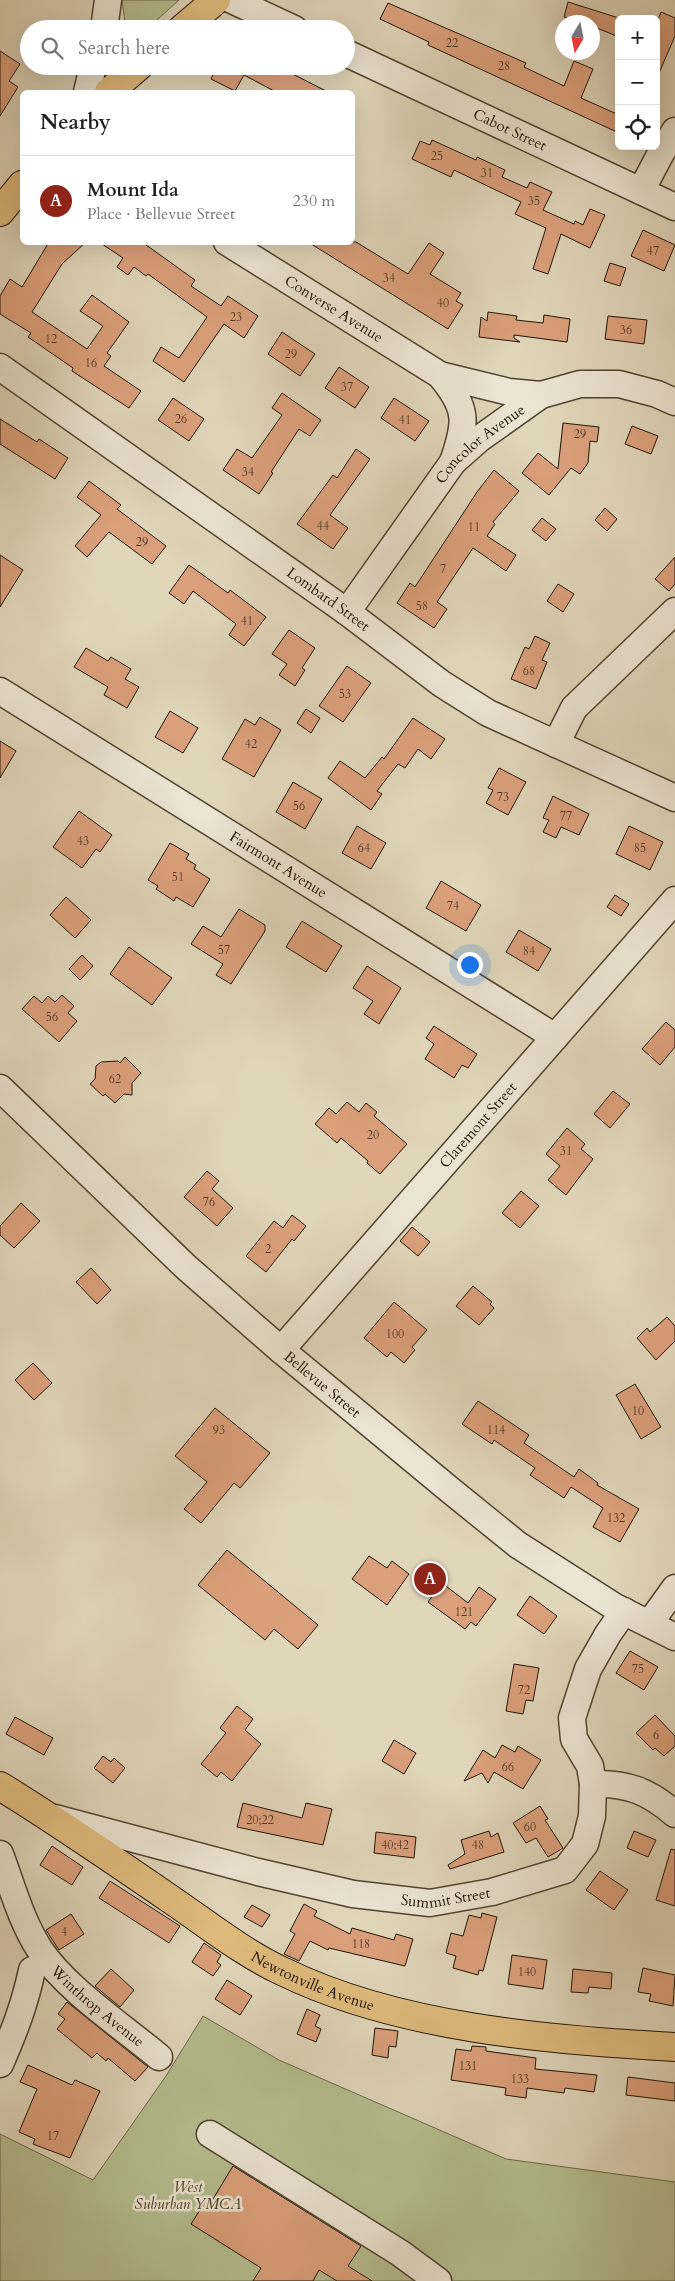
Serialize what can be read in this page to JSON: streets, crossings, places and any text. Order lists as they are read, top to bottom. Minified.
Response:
{"streets":{"main road":["Newtonville Avenue"],"street":["Cabot Street","Converse Avenue","Concolor Avenue","Lombard Street","Fairmont Avenue","Claremont Street","Bellevue Street","Summit Street","Winthrop Avenue"]},"crossings":[["Converse Avenue","Concolor Avenue"],["Concolor Avenue","Lombard Street"],["Fairmont Avenue","Claremont Street"],["Claremont Street","Bellevue Street"],["Bellevue Street","Summit Street"],["Summit Street","Newtonville Avenue"]],"parks":["West Suburban YMCA"],"house_numbers":["22","28","25","31","35","47","34","40","23","36","12","29","16","37","26","41","29","34","44","11","29","7","58","41","68","53","42","73","56","77","43","64","85","51","74","57","84","56","62","20","31","76","2","100","10","93","114","132","121","75","72","6","66","20;22","60","40;42","48","4","118","140","131","133","17"],"north":"bottom","page":{"map_buttons":["+","−"],"search":"Search here","heading":"Nearby","list":[{"mark":"A","name":"Mount Ida","note":"Place · Bellevue Street","value":"230 m"}],"pins":"A"}}
